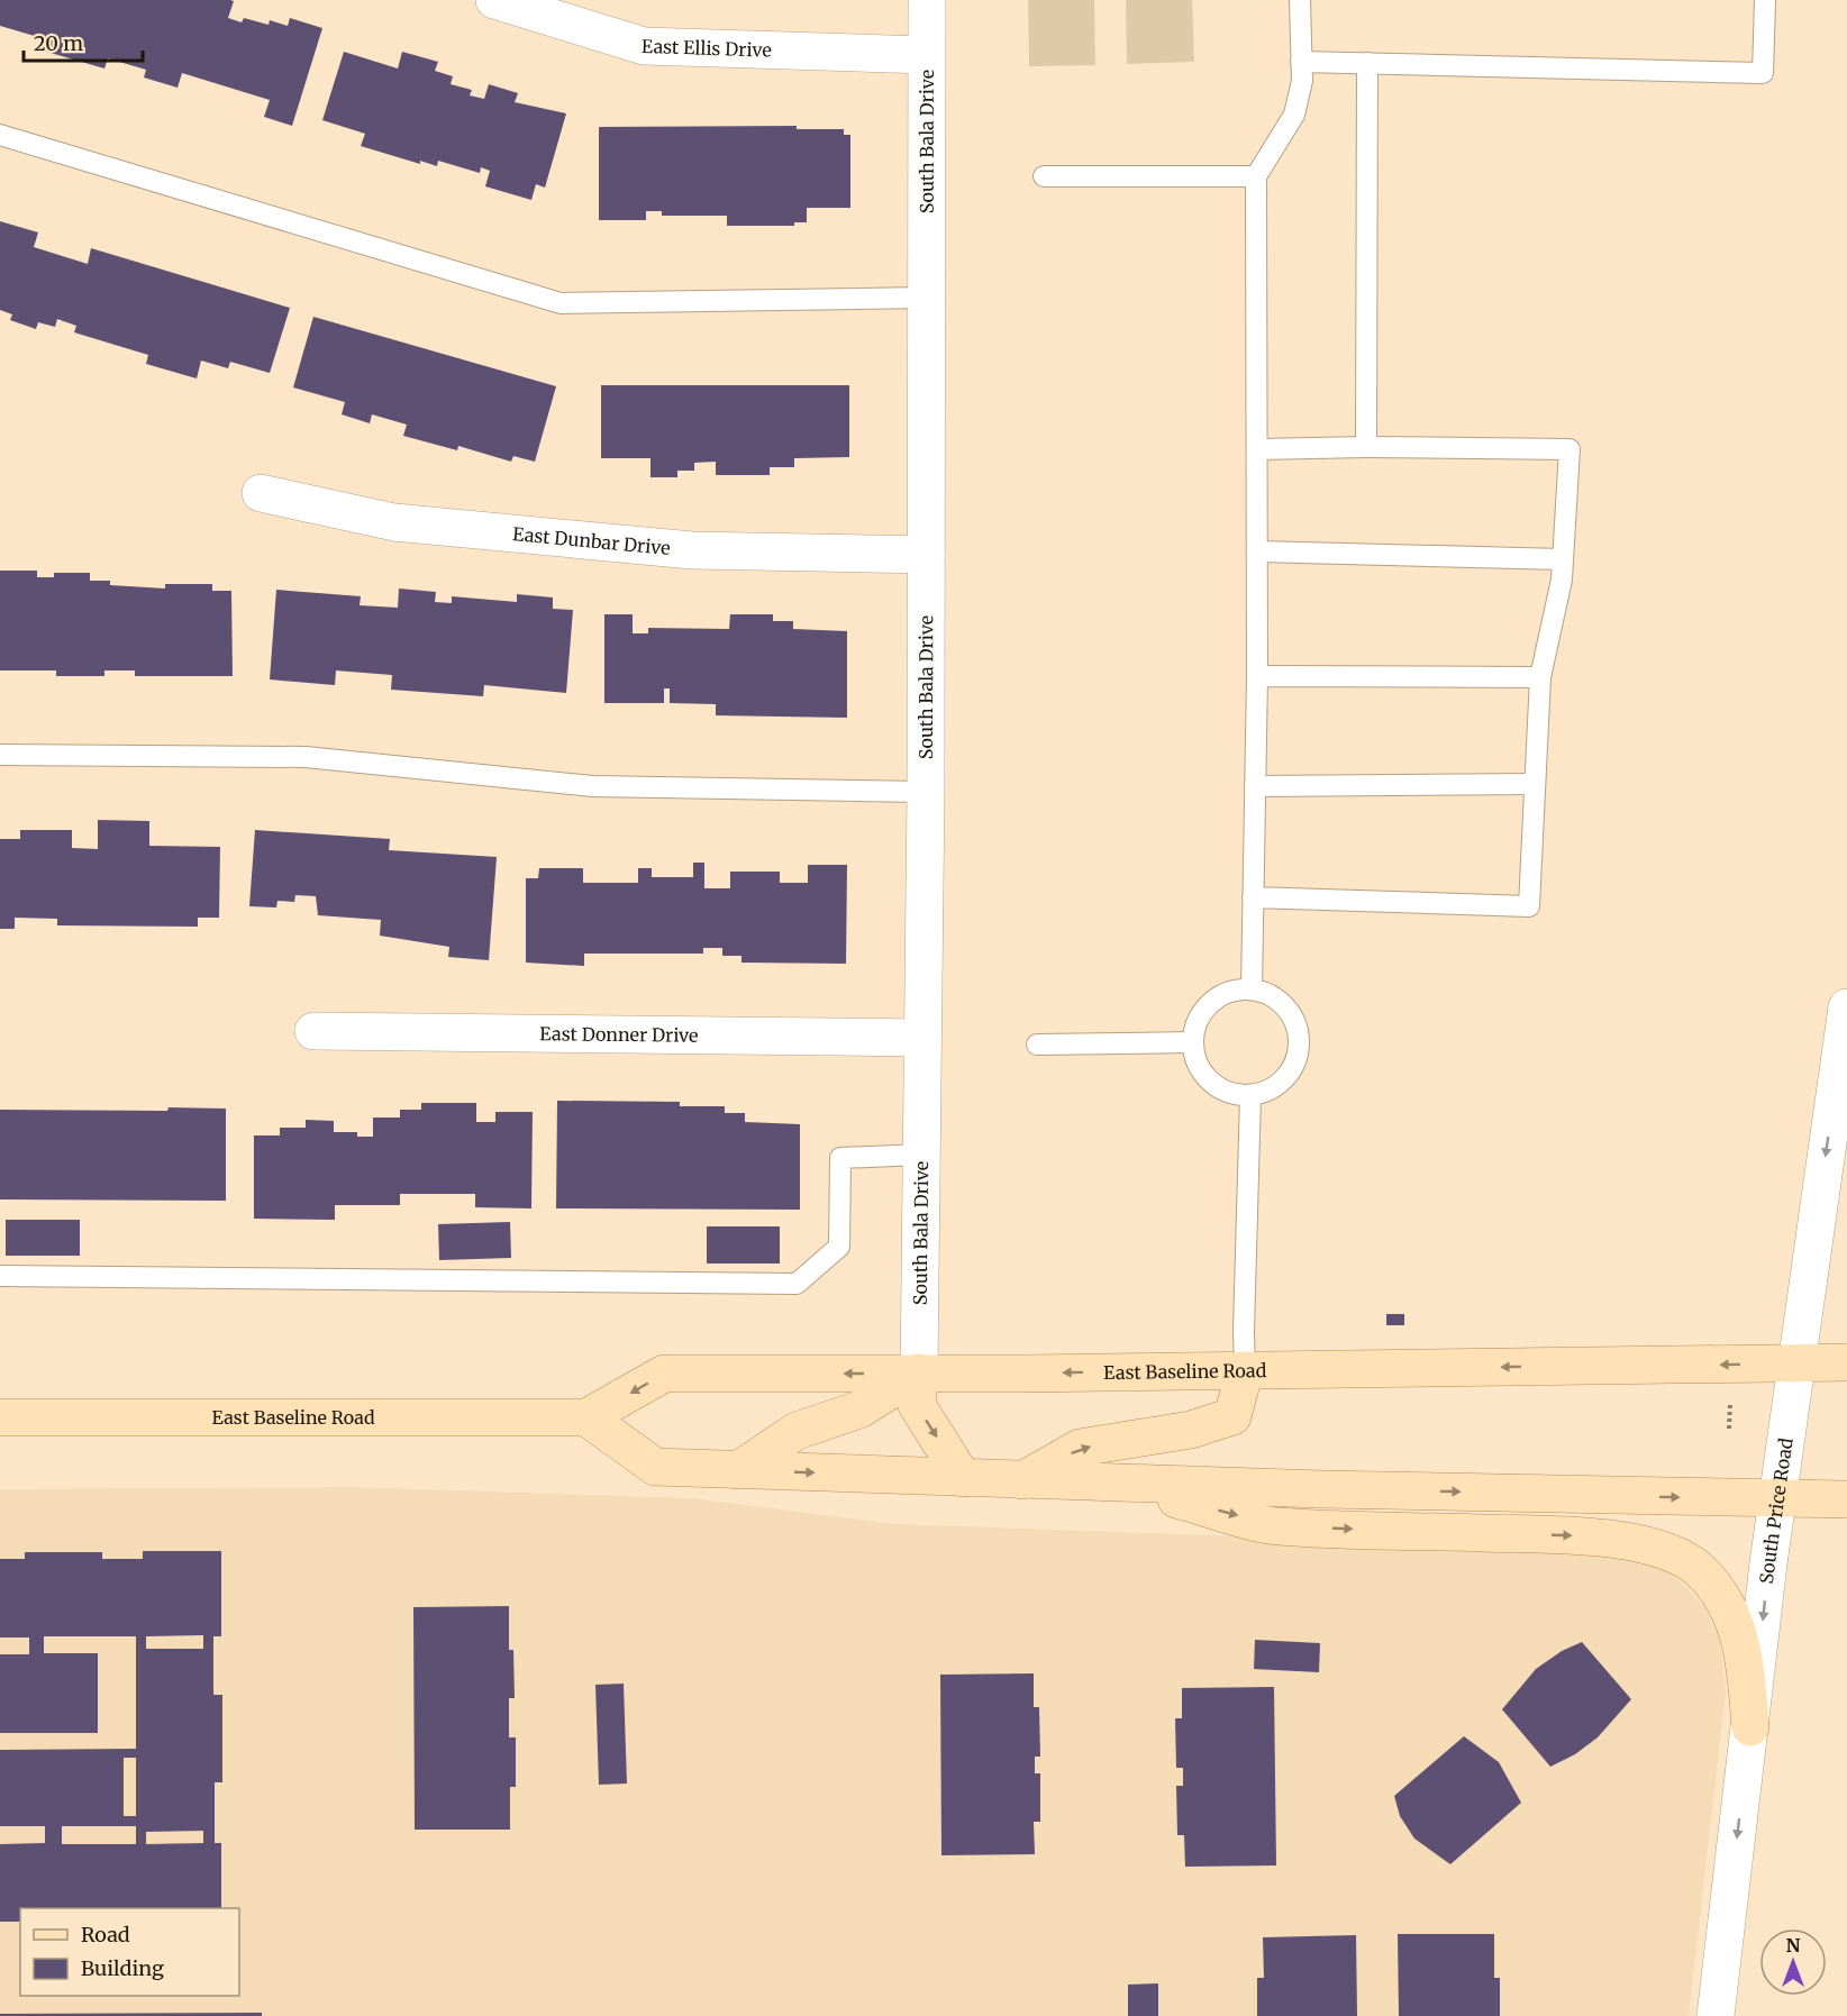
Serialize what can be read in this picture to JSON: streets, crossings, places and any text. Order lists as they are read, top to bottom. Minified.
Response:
{"streets":{"main road":["East Baseline Road"],"street":["East Ellis Drive","South Bala Drive","East Dunbar Drive","East Donner Drive","South Price Road"]},"crossings":[["East Ellis Drive","South Bala Drive"],["South Bala Drive","East Dunbar Drive"],["South Bala Drive","East Donner Drive"],["South Bala Drive","East Baseline Road"],["East Baseline Road","South Price Road"]],"one_way":["South Price Road"],"legend":["Road","Building"],"scale_bar":"20 m","north":"top"}
